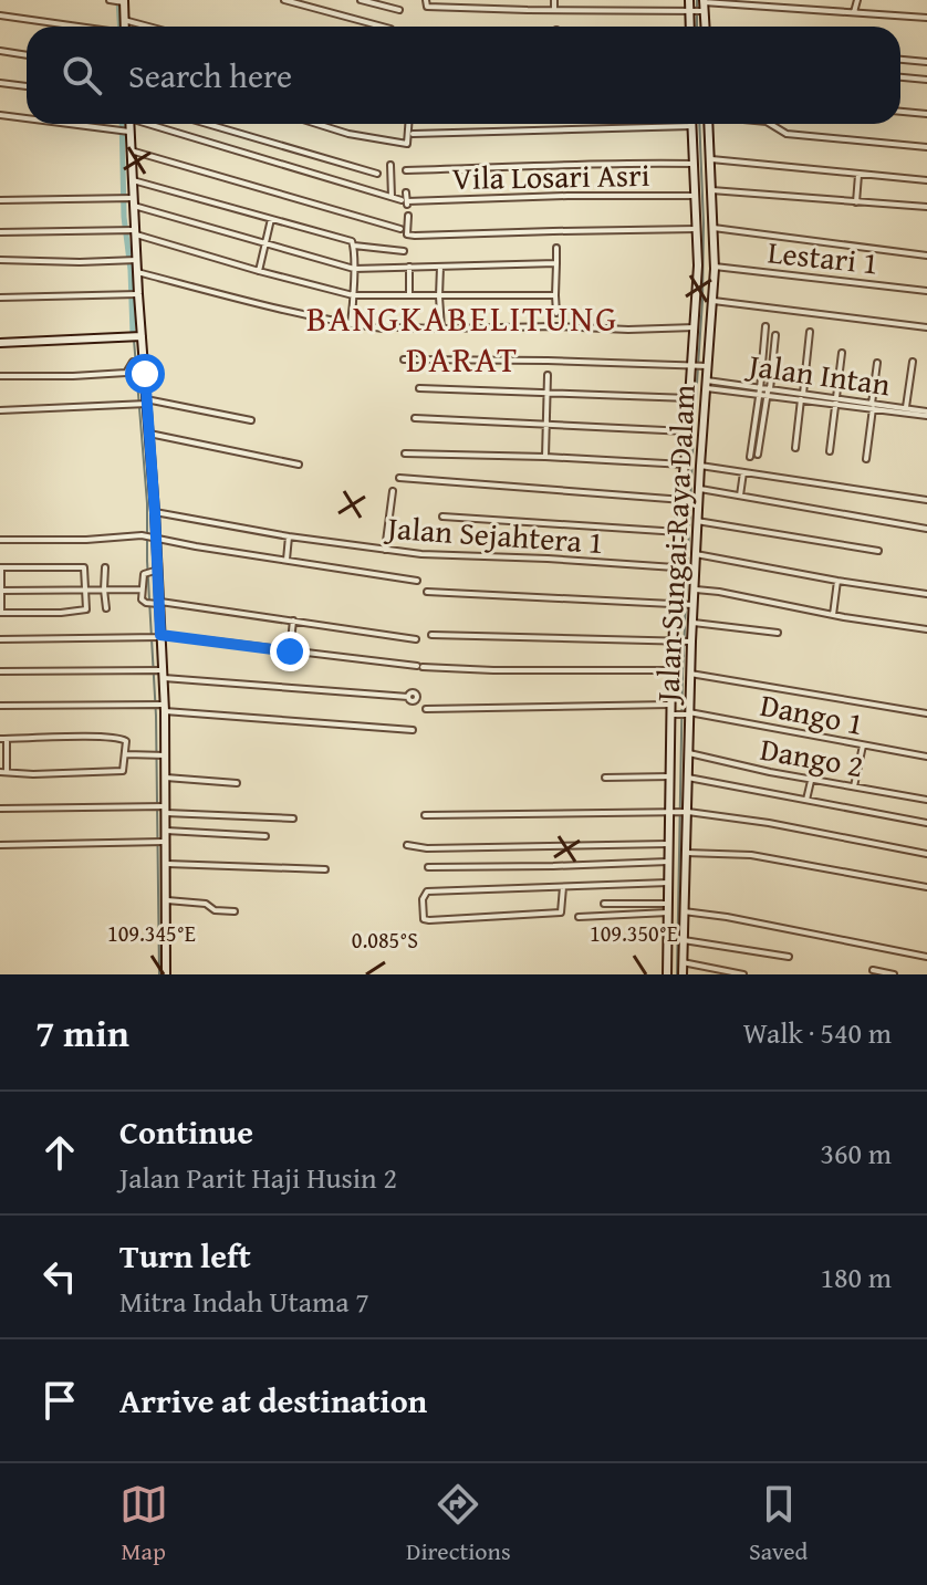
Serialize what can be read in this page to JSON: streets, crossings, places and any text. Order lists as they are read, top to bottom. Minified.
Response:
{"streets":{"street":["Vila Losari Asri","Lestari 1","Jalan Intan","Jalan Sejahtera 1","Jalan Sungai Raya Dalam","Dango 1","Dango 2"]},"crossings":[["Lestari 1","Jalan Sungai Raya Dalam"],["Jalan Intan","Jalan Sungai Raya Dalam"],["Jalan Sungai Raya Dalam","Dango 1"],["Jalan Sungai Raya Dalam","Dango 2"]],"districts":["BANGKABELITUNG DARAT"],"page":{"search":"Search here","heading":["7 min","Walk · 540 m"],"list":[["Continue","Jalan Parit Haji Husin 2","360 m"],["Turn left","Mitra Indah Utama 7","180 m"],"Arrive at destination"],"nav":["Map","Directions","Saved"]},"coordinates":["109.345°E","109.350°E","0.085°S"]}
